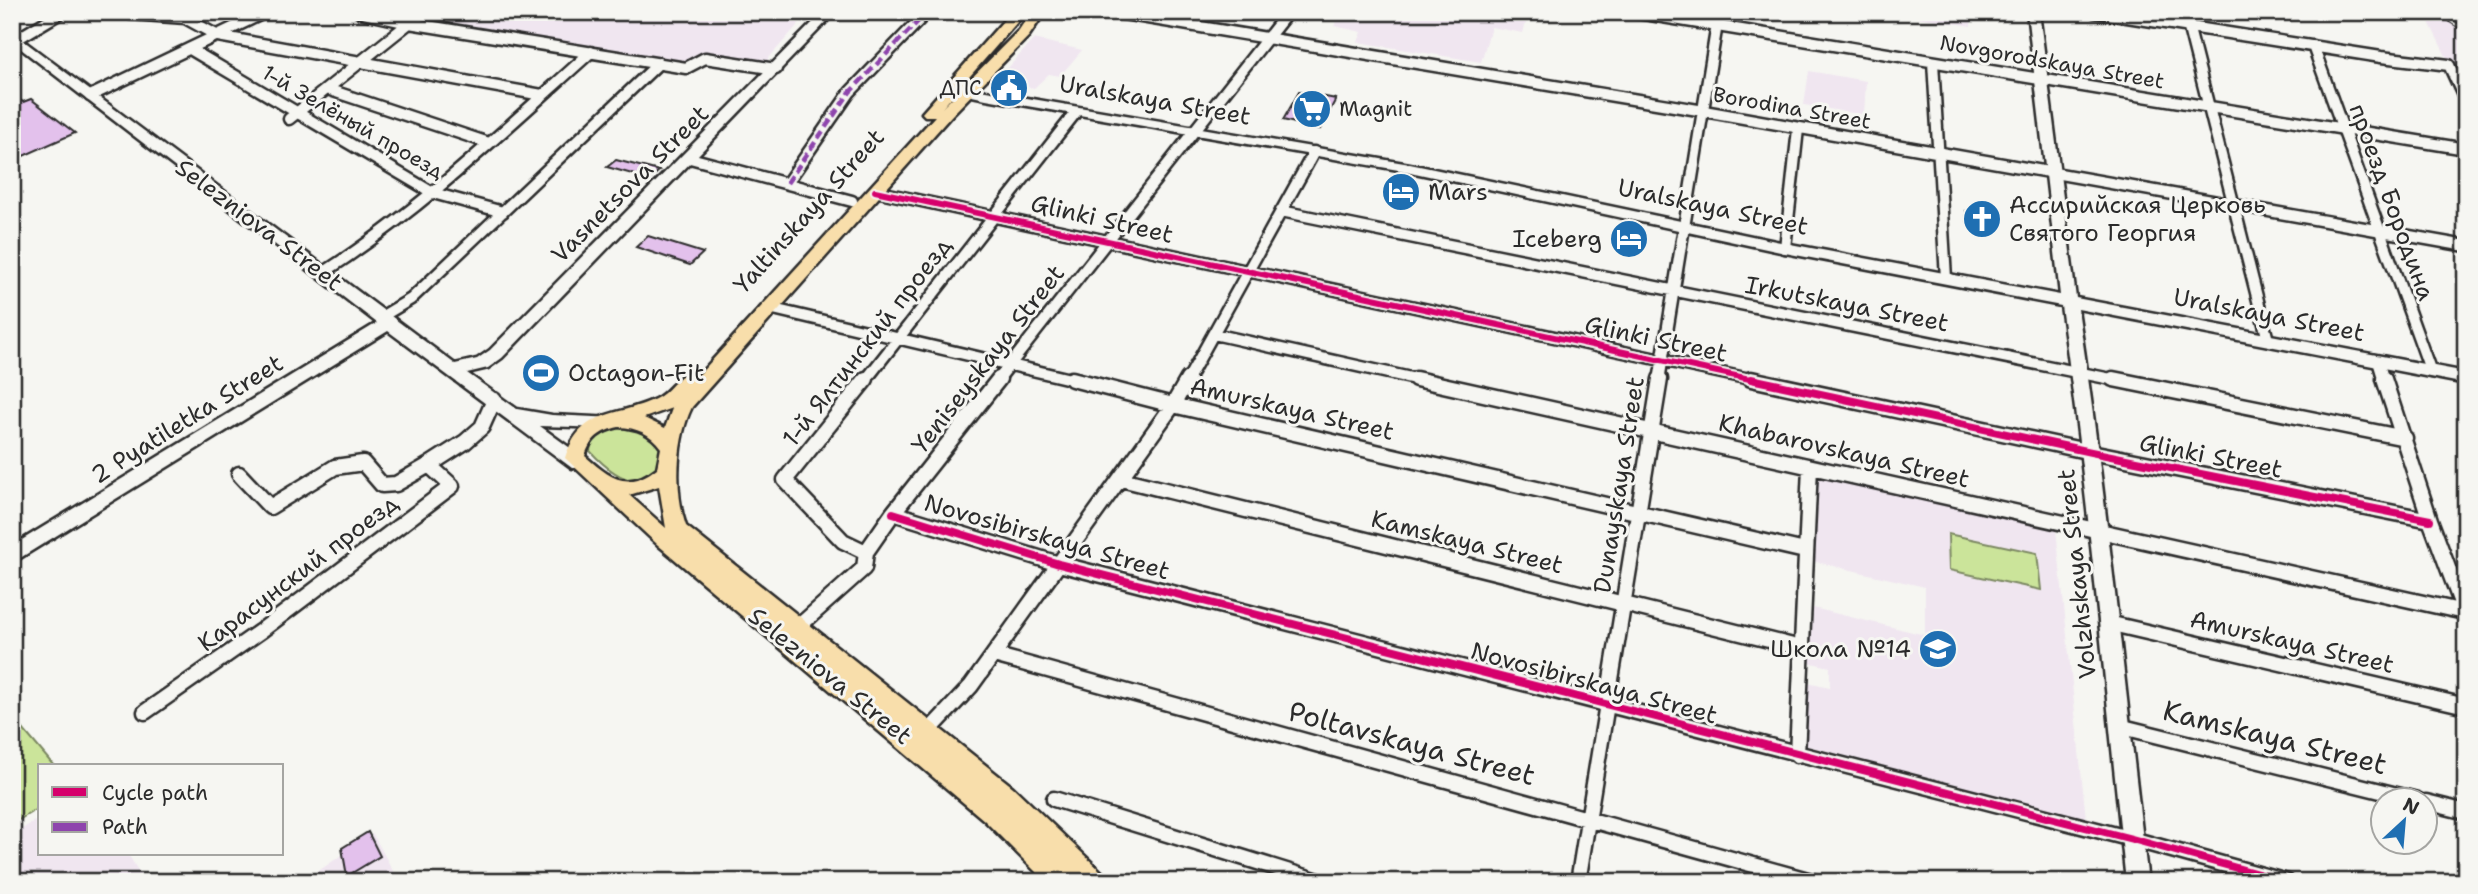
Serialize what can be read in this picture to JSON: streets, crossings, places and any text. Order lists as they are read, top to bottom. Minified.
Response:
{"streets":{"main road":["Yaltinskaya Street","Selezniova Street"],"street":["Novgorodskaya Street","Uralskaya Street","Borodina Street","1-й Зелёный проезд","Vasnetsova Street","проезд Бородина","Glinki Street","Irkutskaya Street","1-й Ялтинский проезд","Yeniseyskaya Street","Amurskaya Street","2 Pyatiletka Street","Khabarovskaya Street","Dunayskaya Street","Novosibirskaya Street","Kamskaya Street","Карасунский проезд","Volzhskaya Street","Poltavskaya Street"]},"crossings":[["Novgorodskaya Street","проезд Бородина"],["Novgorodskaya Street","Dunayskaya Street"],["Novgorodskaya Street","Volzhskaya Street"],["Uralskaya Street","проезд Бородина"],["Uralskaya Street","Yaltinskaya Street"],["Uralskaya Street","1-й Ялтинский проезд"],["Uralskaya Street","Yeniseyskaya Street"],["Uralskaya Street","Dunayskaya Street"],["Uralskaya Street","Volzhskaya Street"],["Borodina Street","проезд Бородина"],["Borodina Street","Yeniseyskaya Street"],["Borodina Street","Dunayskaya Street"],["Borodina Street","Volzhskaya Street"],["Vasnetsova Street","Selezniova Street"],["Yaltinskaya Street","Glinki Street"],["Yaltinskaya Street","Selezniova Street"],["Yaltinskaya Street","Amurskaya Street"],["Glinki Street","1-й Ялтинский проезд"],["Glinki Street","Yeniseyskaya Street"],["Glinki Street","Dunayskaya Street"],["Glinki Street","Volzhskaya Street"],["Selezniova Street","Yeniseyskaya Street"],["Selezniova Street","2 Pyatiletka Street"],["Selezniova Street","Карасунский проезд"],["Irkutskaya Street","Dunayskaya Street"],["Irkutskaya Street","Volzhskaya Street"],["1-й Ялтинский проезд","Yeniseyskaya Street"],["1-й Ялтинский проезд","Amurskaya Street"],["Yeniseyskaya Street","Amurskaya Street"],["Yeniseyskaya Street","Novosibirskaya Street"],["Amurskaya Street","Dunayskaya Street"],["Amurskaya Street","Volzhskaya Street"],["Khabarovskaya Street","Dunayskaya Street"],["Khabarovskaya Street","Volzhskaya Street"],["Dunayskaya Street","Novosibirskaya Street"],["Dunayskaya Street","Kamskaya Street"],["Dunayskaya Street","Poltavskaya Street"],["Novosibirskaya Street","Volzhskaya Street"],["Kamskaya Street","Volzhskaya Street"]],"places":{"public building":["ДПС"],"supermarket":["Magnit"],"hotel":["Mars","Iceberg"],"church":["Ассирийская Церковь Святого Георгия"],"sports":["Octagon-Fit"],"school or university":["Школа №14"]},"legend":["Cycle path","Path"],"north":"top right"}
